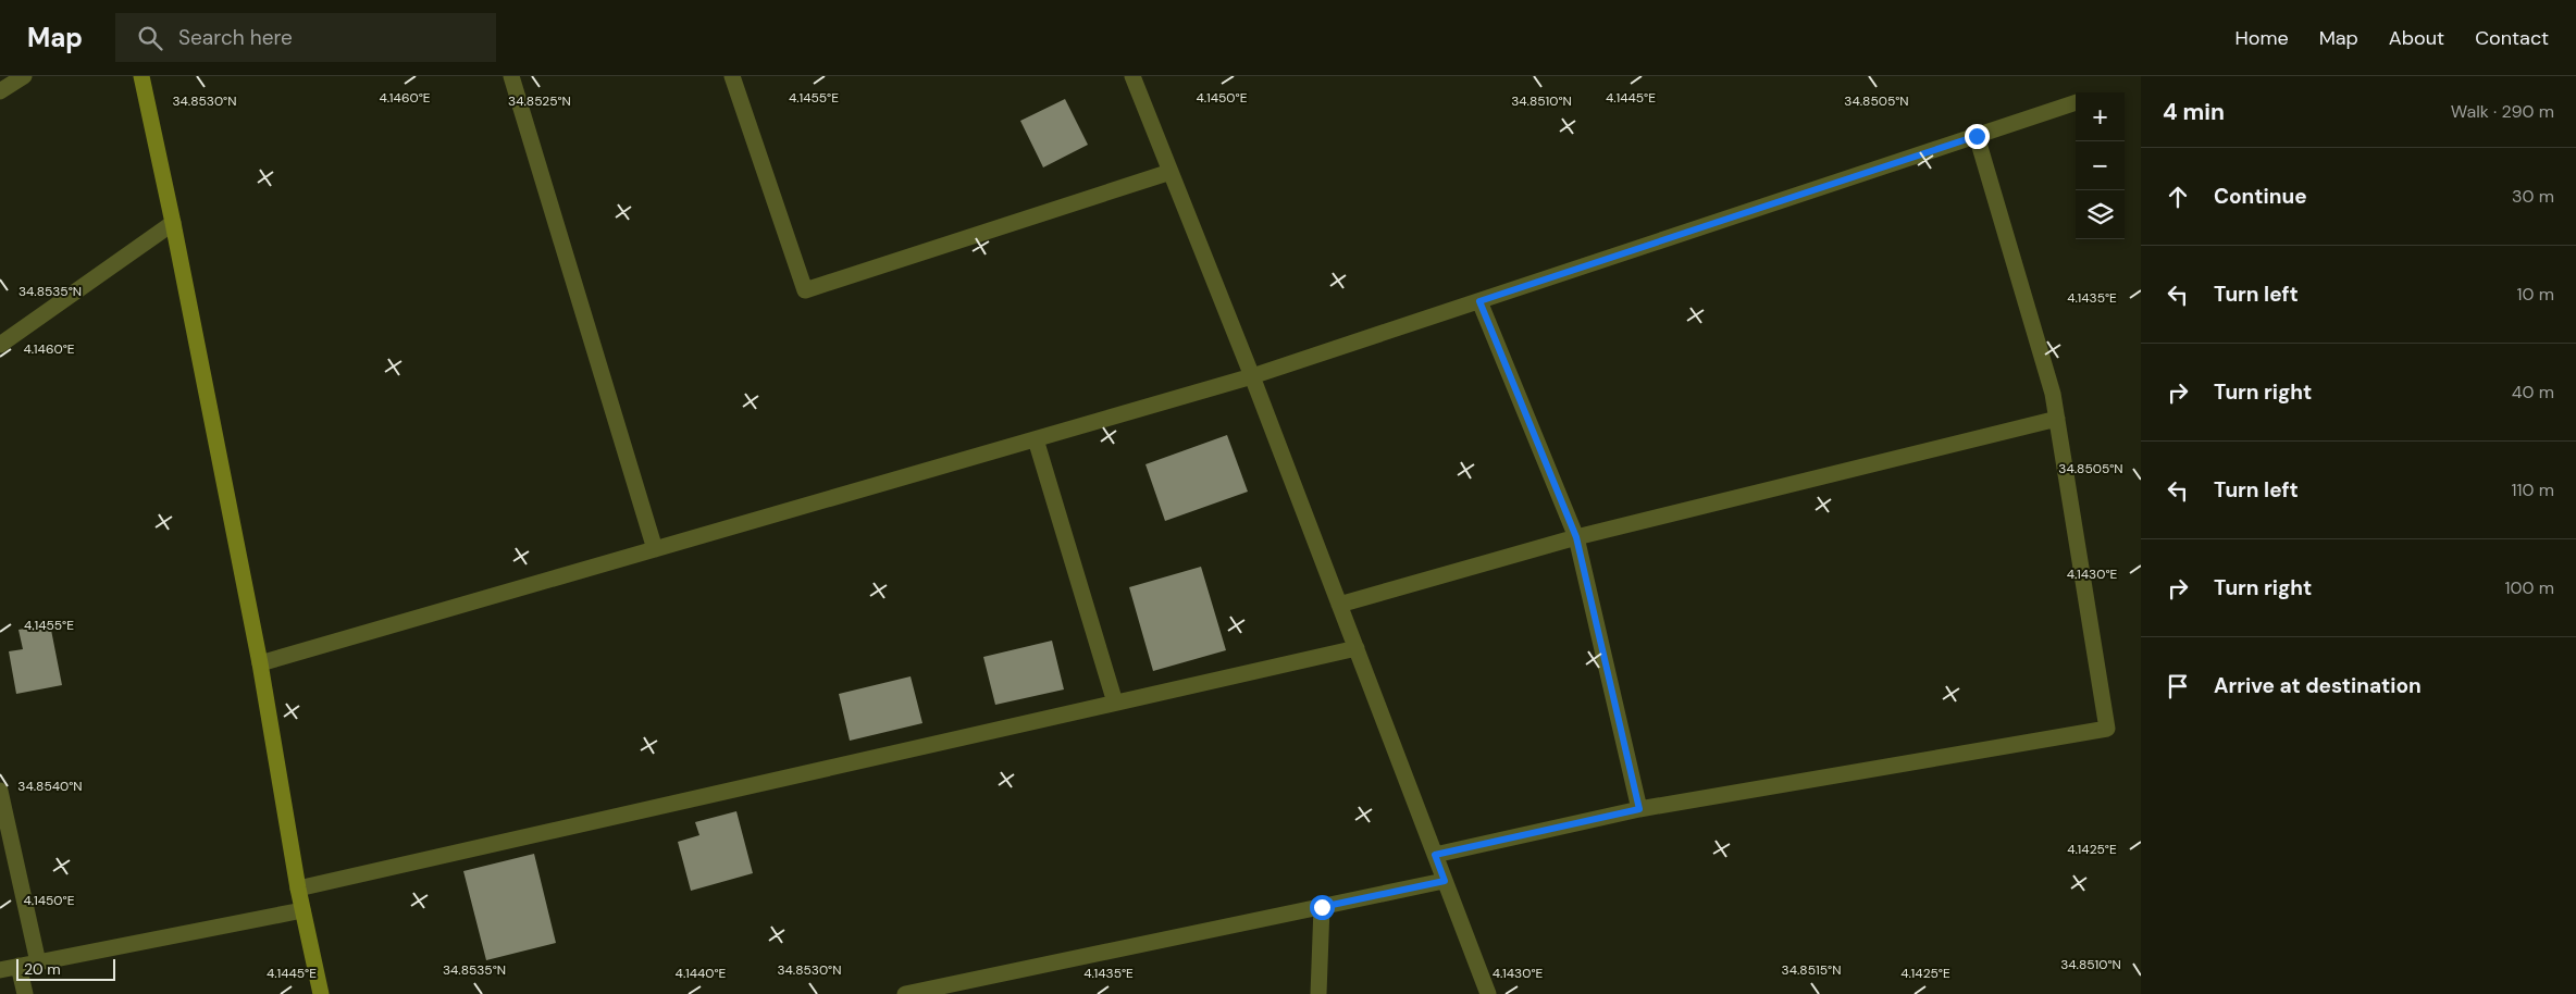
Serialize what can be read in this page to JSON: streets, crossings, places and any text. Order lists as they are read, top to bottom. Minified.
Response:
{"scale_bar":"20 m","page":{"header":"Map","search":"Search here","nav":["Home","Map","About","Contact"],"heading":["4 min","Walk · 290 m"],"map_buttons":["+","−"],"list":[["Continue","30 m"],["Turn left","10 m"],["Turn right","40 m"],["Turn left","110 m"],["Turn right","100 m"],"Arrive at destination"],"scale":"20 m"},"coordinates":["4.1460°E","4.1455°E","4.1450°E","4.1445°E","34.8530°N","34.8525°N","34.8510°N","34.8505°N","34.8535°N","4.1435°E","4.1430°E","34.8540°N","4.1425°E","34.8515°N","4.1440°E"]}
